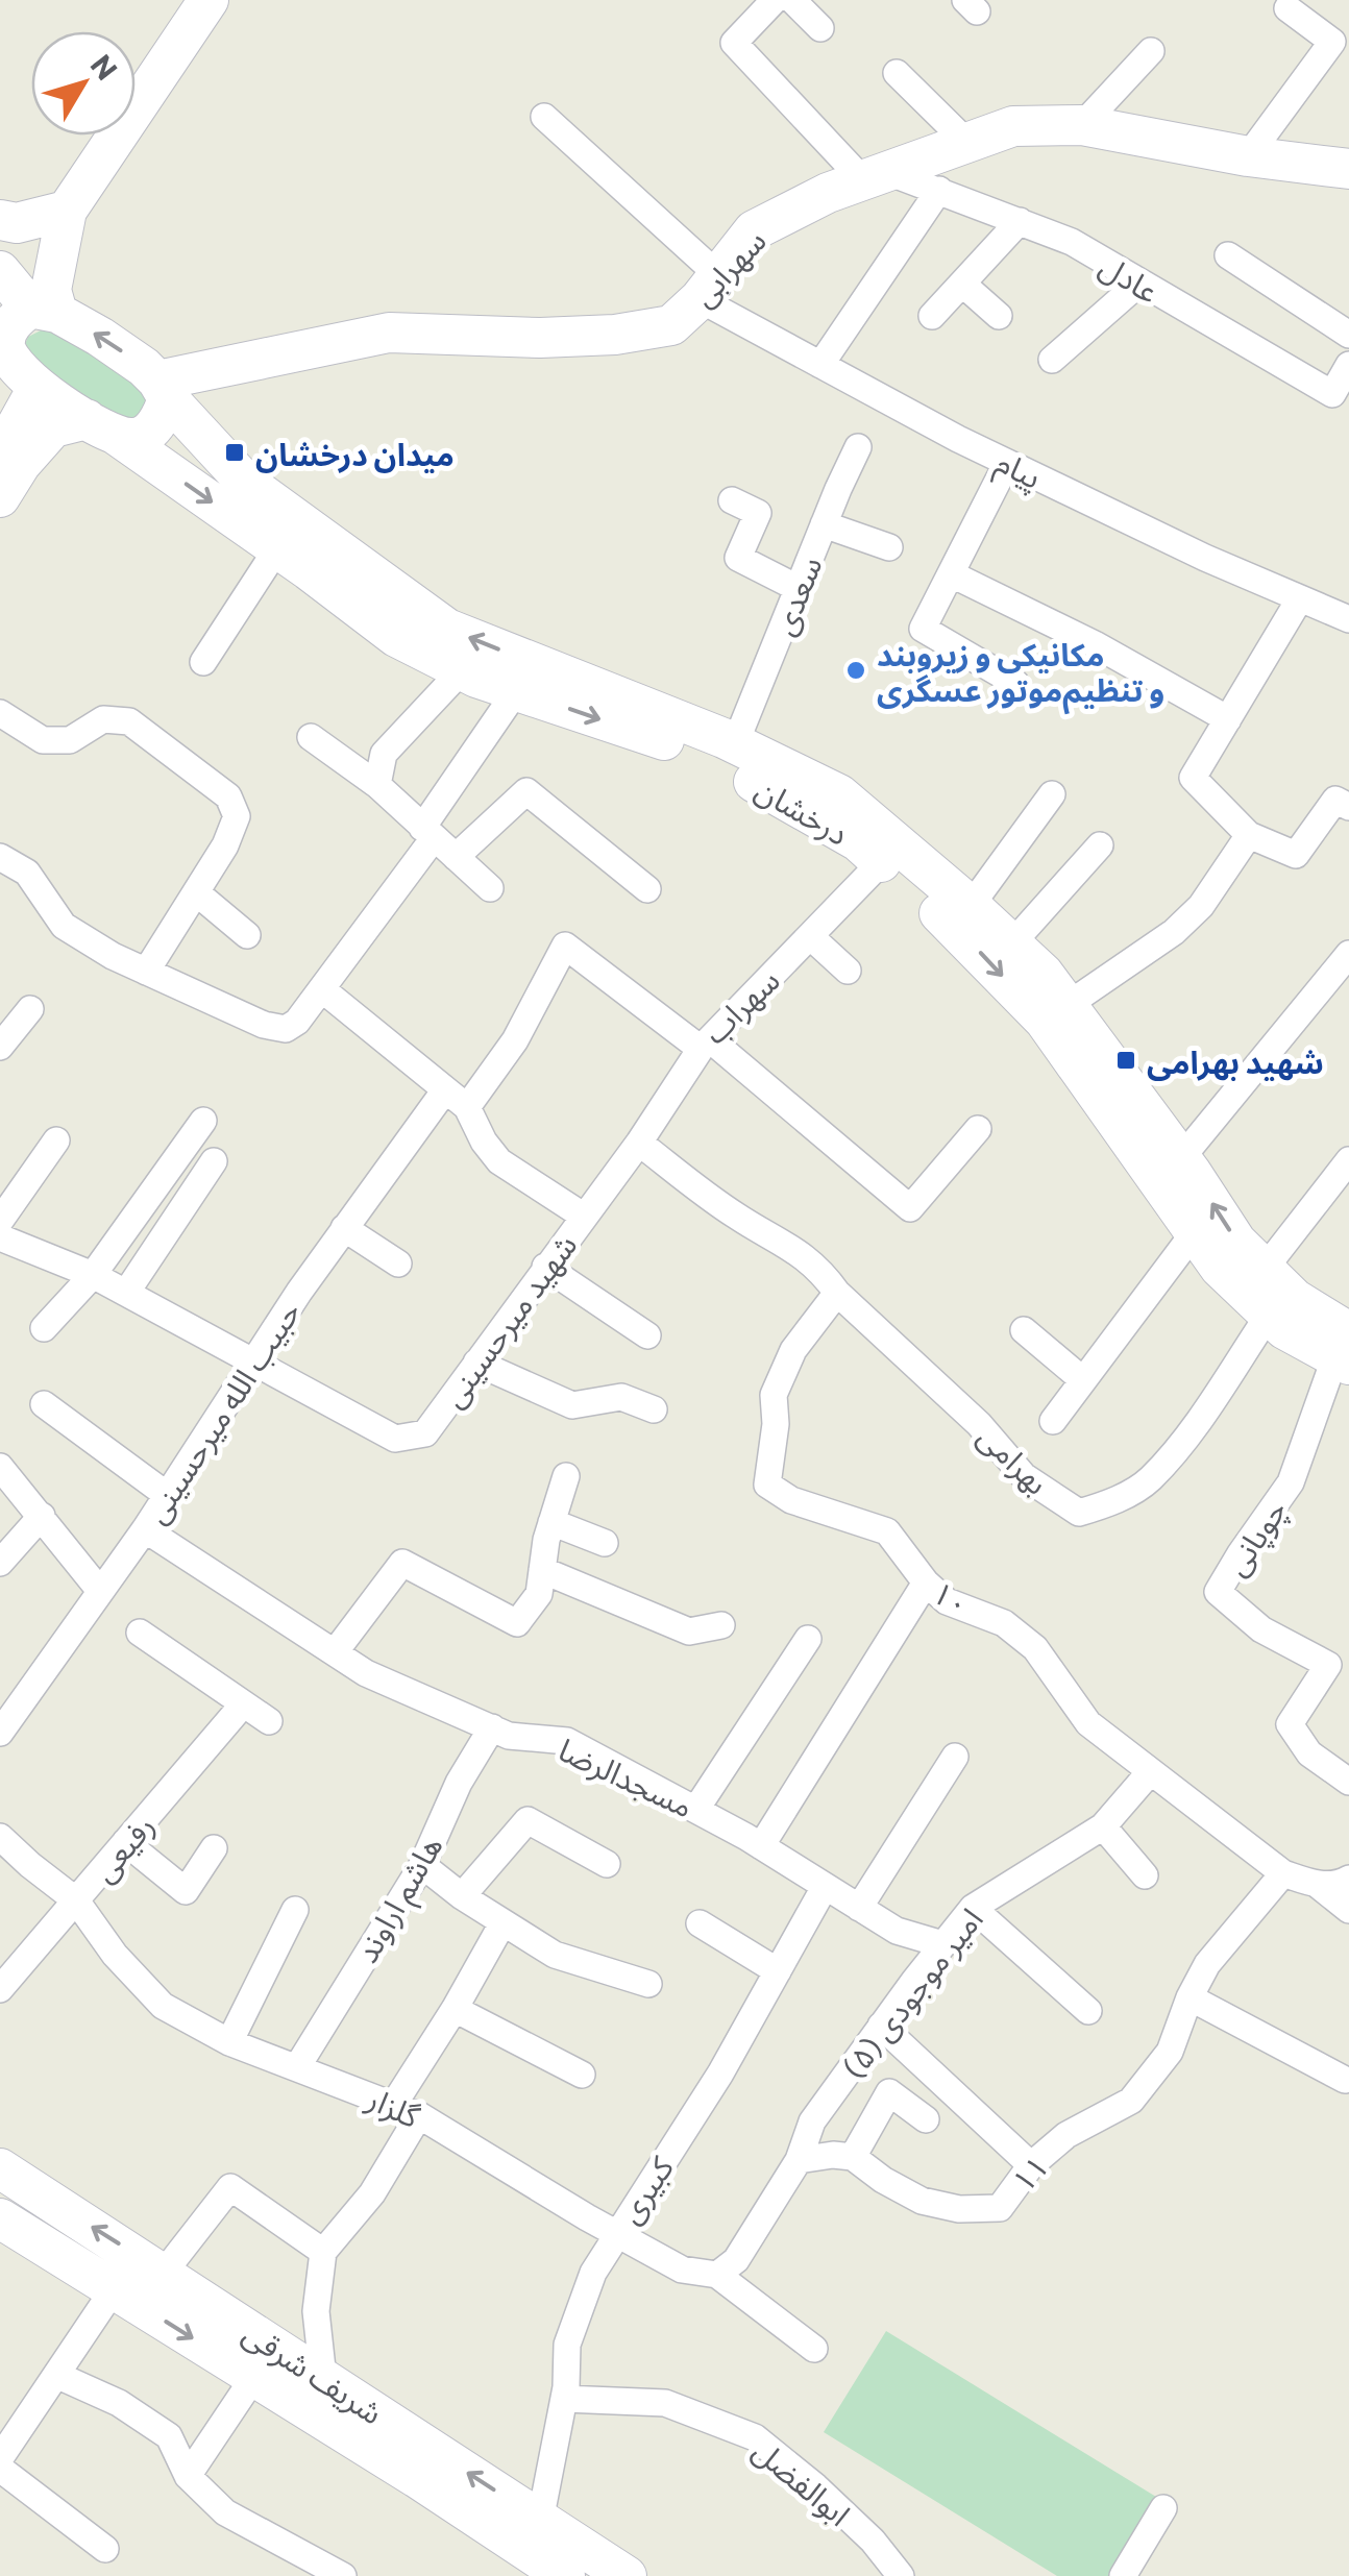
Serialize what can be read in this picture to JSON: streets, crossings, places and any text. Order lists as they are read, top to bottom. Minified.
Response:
{"streets":{"main road":["سهرابی","درخشان","شریف شرقی"],"street":["عادل","پیام","سعدی","سهراب","شهید میرحسینی","حبیب الله میرحسینی","بهرامی","چوپانی","۱۰","مسجدالرضا","رفیعی","هاشم اراوند","امیر موجودی (۵)","گلزار","۱۱","کبیری","ابوالفضل"]},"crossings":[["سهرابی","عادل"],["سهرابی","پیام"],["سهرابی","درخشان"],["سعدی","درخشان"],["درخشان","سهراب"],["درخشان","بهرامی"],["درخشان","چوپانی"],["سهراب","شهید میرحسینی"],["شهید میرحسینی","حبیب الله میرحسینی"],["حبیب الله میرحسینی","مسجدالرضا"],["بهرامی","۱۰"],["۱۰","امیر موجودی (۵)"],["۱۰","۱۱"],["مسجدالرضا","هاشم اراوند"],["مسجدالرضا","امیر موجودی (۵)"],["مسجدالرضا","کبیری"],["رفیعی","گلزار"],["هاشم اراوند","گلزار"],["گلزار","کبیری"],["کبیری","شریف شرقی"],["کبیری","ابوالفضل"]],"places":{"transit":["میدان درخشان","شهید بهرامی"],"other":["مکانیکی و زیروبند و تنظیم‌موتور عسگری"]},"north":"top right"}
